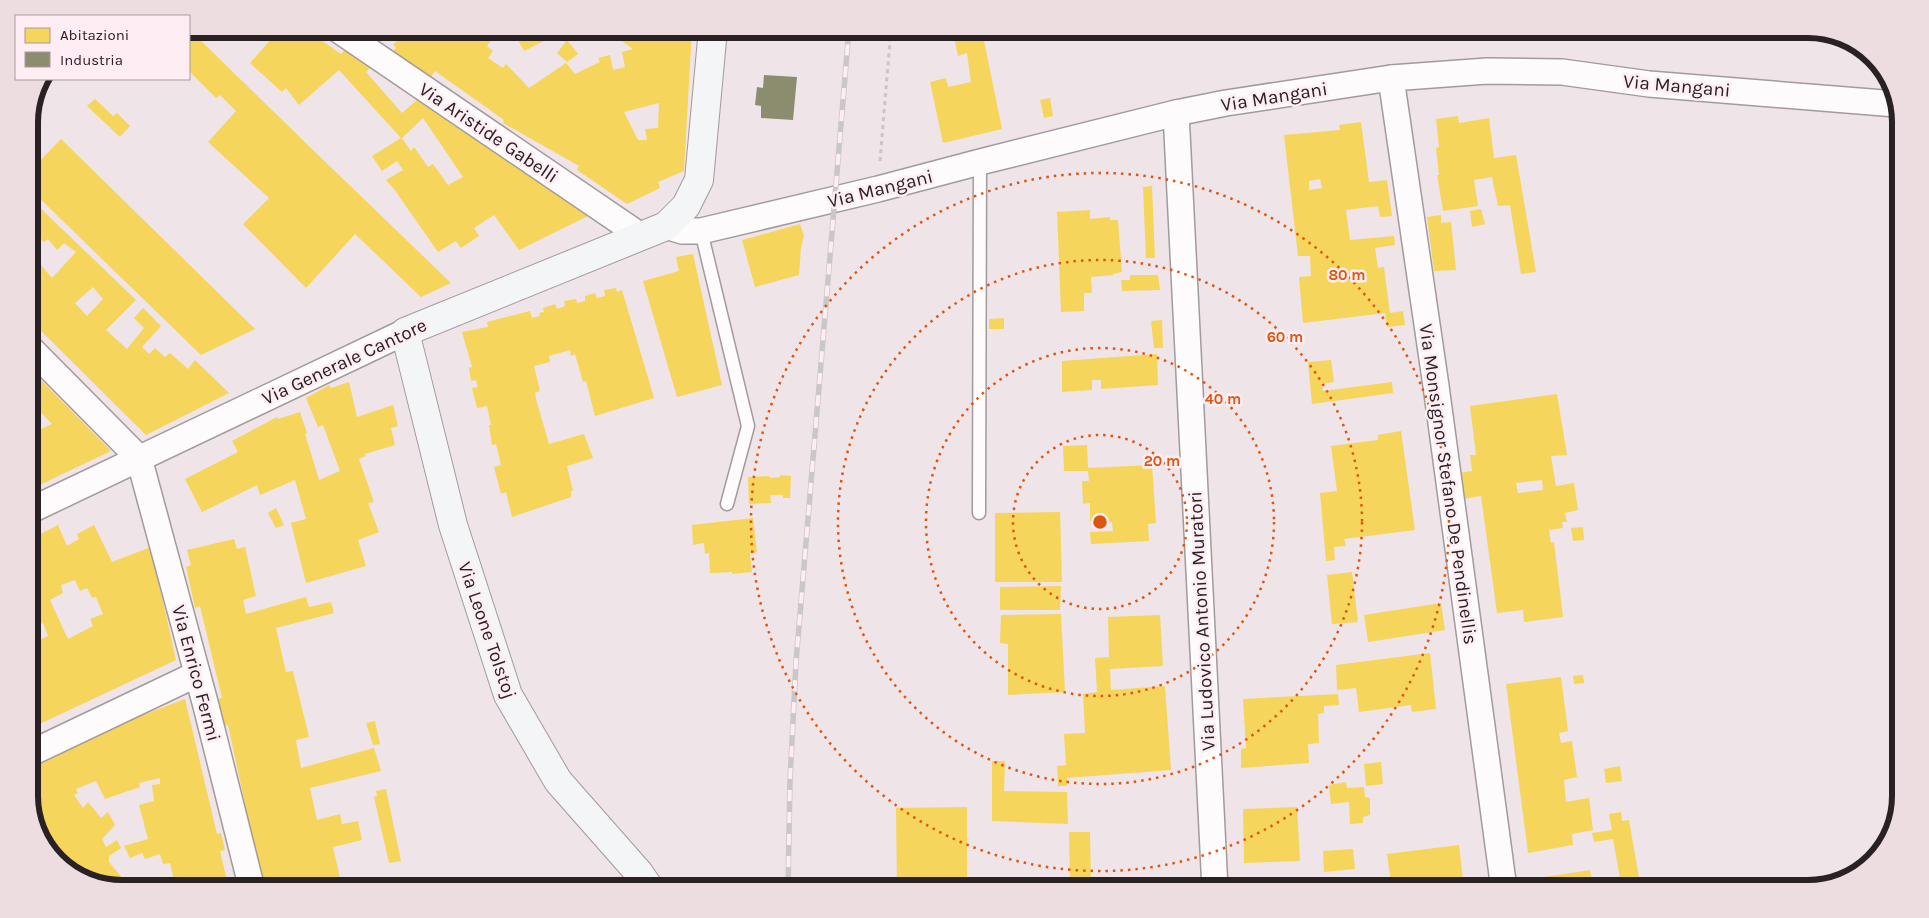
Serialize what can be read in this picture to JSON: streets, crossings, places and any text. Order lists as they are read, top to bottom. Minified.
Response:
{"streets":{"street":["Via Mangani","Via Aristide Gabelli","Via Generale Cantore","Via Monsignor Stefano De Pendinellis","Via Ludovico Antonio Muratori","Via Leone Tolstoj","Via Enrico Fermi"]},"crossings":[["Via Mangani","Via Generale Cantore"],["Via Mangani","Via Monsignor Stefano De Pendinellis"],["Via Mangani","Via Ludovico Antonio Muratori"],["Via Aristide Gabelli","Via Generale Cantore"],["Via Generale Cantore","Via Leone Tolstoj"],["Via Generale Cantore","Via Enrico Fermi"]],"legend":["Abitazioni","Industria"],"rings":["80 m","60 m","40 m","20 m"]}
